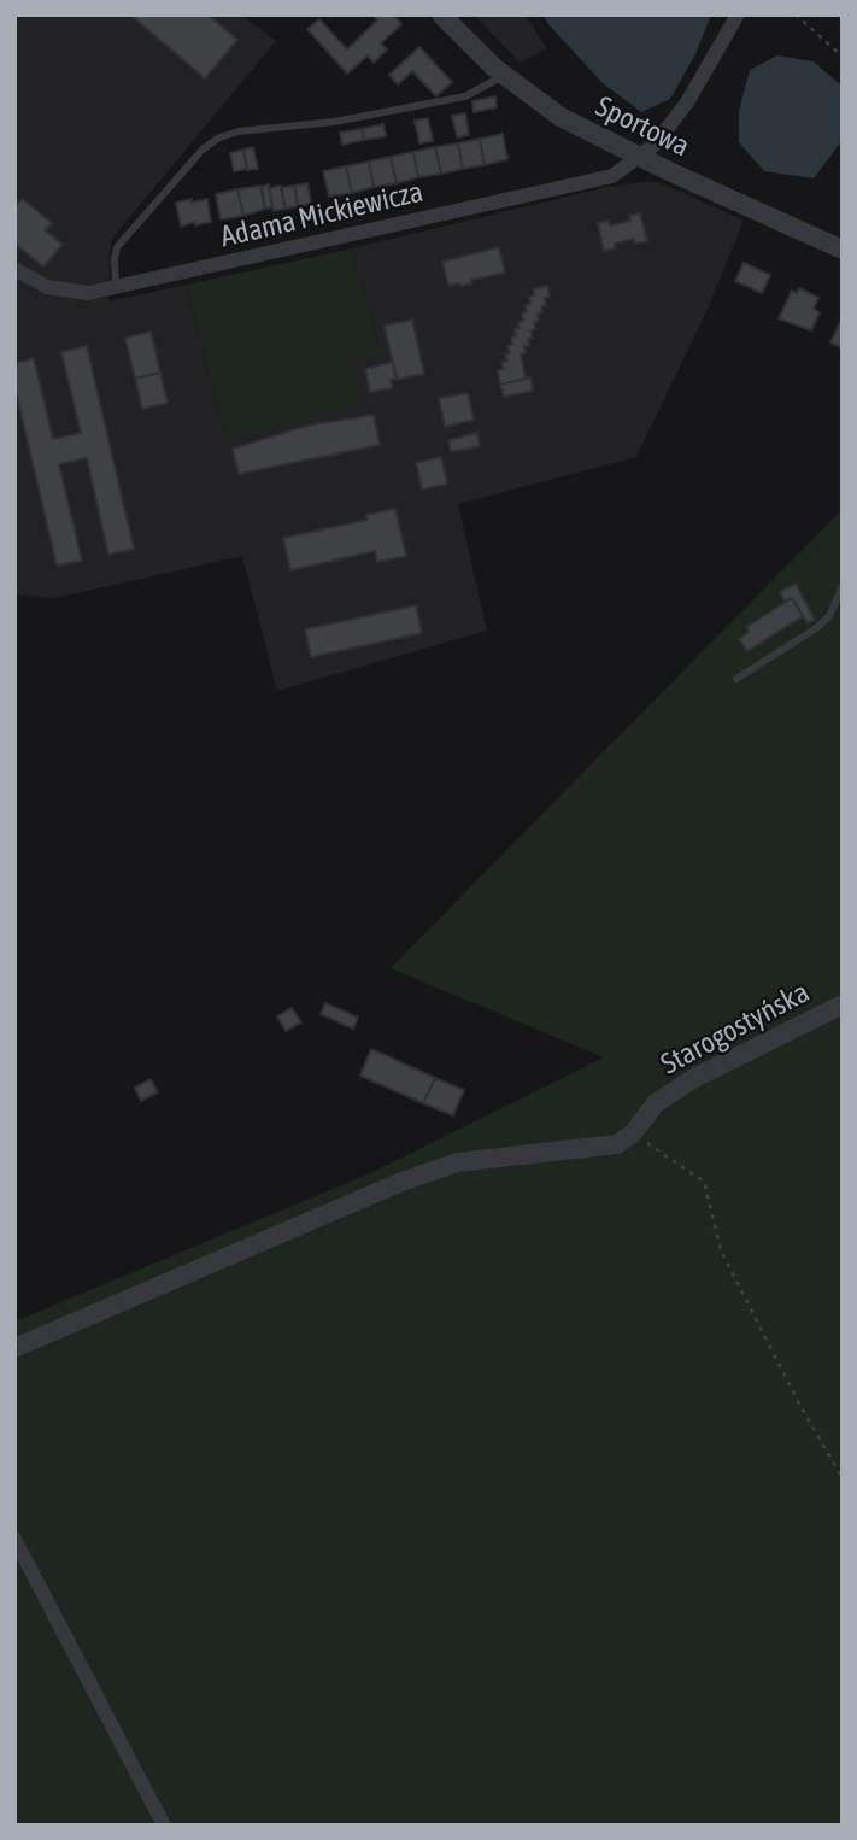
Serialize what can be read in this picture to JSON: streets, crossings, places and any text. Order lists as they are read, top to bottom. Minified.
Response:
{"streets":{"street":["Sportowa","Adama Mickiewicza","Starogostyńska"]},"crossings":[["Sportowa","Adama Mickiewicza"]]}
